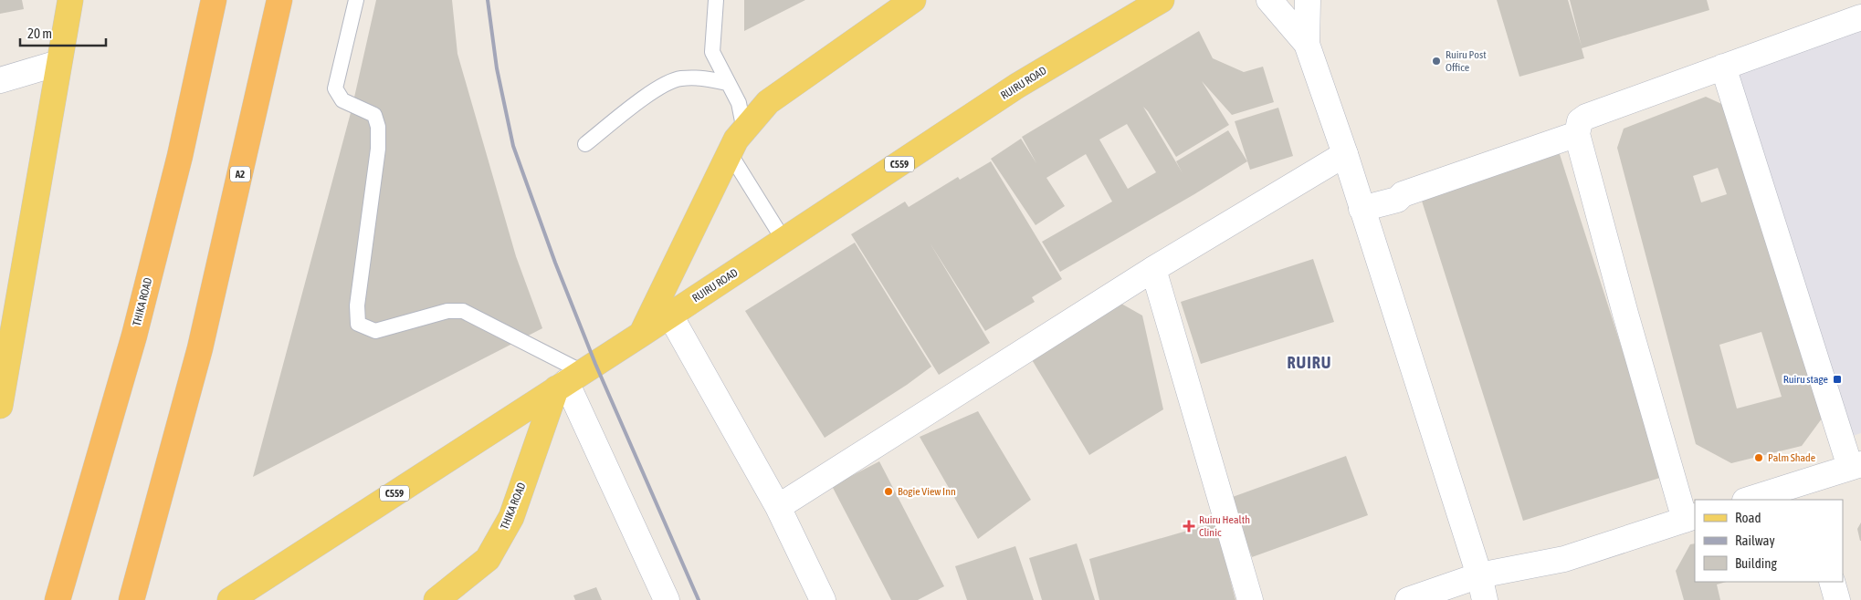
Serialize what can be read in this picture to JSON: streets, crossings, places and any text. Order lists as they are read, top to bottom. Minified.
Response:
{"streets":{"highway":["A2","THIKA ROAD"],"main road":["RUIRU ROAD","C559"]},"crossings":[["RUIRU ROAD","C559"],["C559","THIKA ROAD"]],"districts":["RUIRU"],"places":{"other":["Ruiru Post Office","Palm Shade","Bogie View Inn"],"transit":["Ruiru stage"],"health":["Ruiru Health Clinic"]},"legend":["Road","Railway","Building"],"scale_bar":"20 m"}
